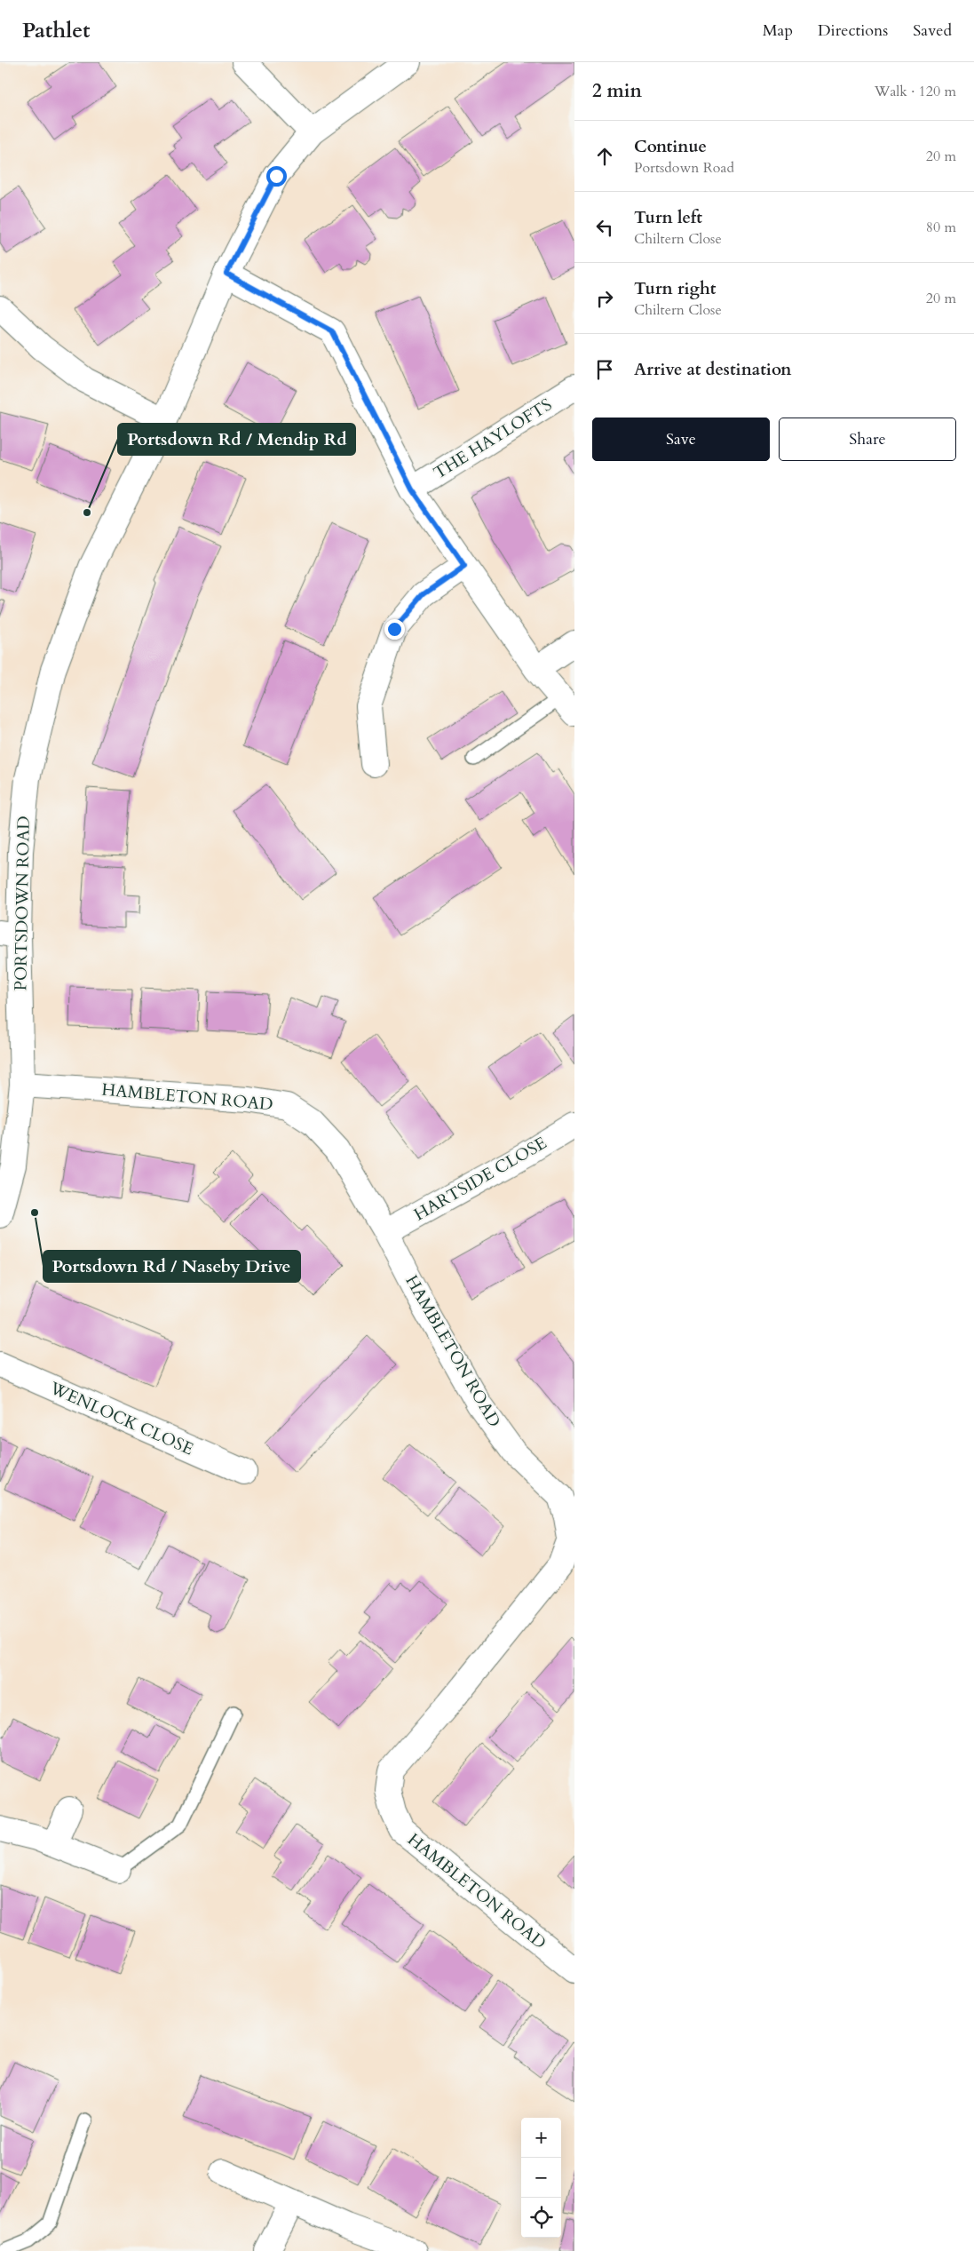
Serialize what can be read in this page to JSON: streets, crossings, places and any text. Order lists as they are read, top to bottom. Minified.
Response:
{"streets":{"street":["THE HAYLOFTS","PORTSDOWN ROAD","HAMBLETON ROAD","HARTSIDE CLOSE","WENLOCK CLOSE"]},"crossings":[["PORTSDOWN ROAD","HAMBLETON ROAD"],["HAMBLETON ROAD","HARTSIDE CLOSE"]],"places":["Portsdown Rd / Mendip Rd","Portsdown Rd / Naseby Drive"],"page":{"header":"Pathlet","nav":["Map","Directions","Saved"],"heading":["2 min","Walk · 120 m"],"list":[["Continue","Portsdown Road","20 m"],["Turn left","Chiltern Close","80 m"],["Turn right","Chiltern Close","20 m"],"Arrive at destination"],"buttons":["Save","Share"],"map_buttons":["+","−"]}}
